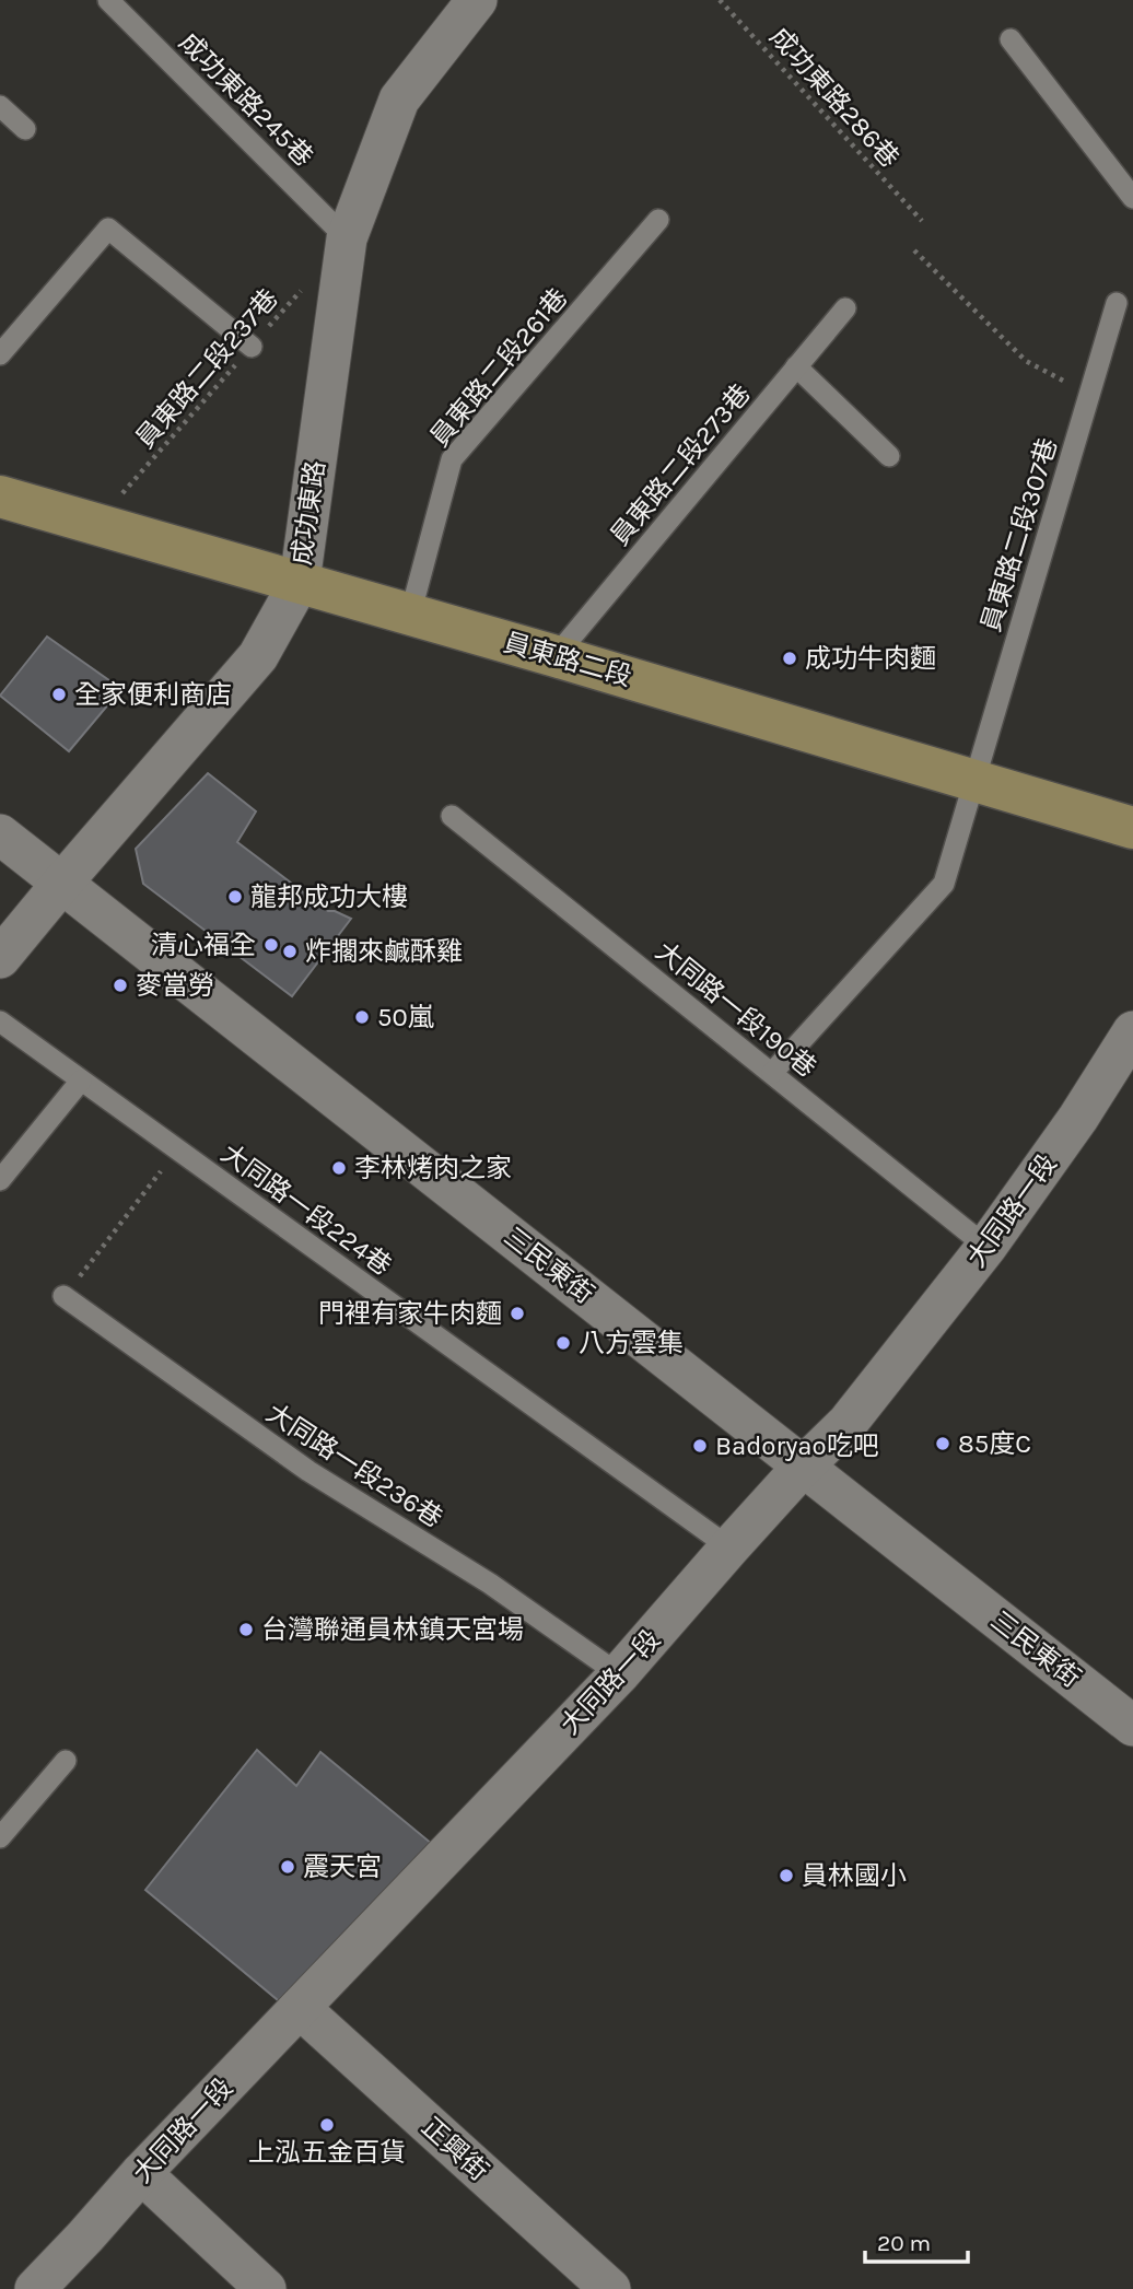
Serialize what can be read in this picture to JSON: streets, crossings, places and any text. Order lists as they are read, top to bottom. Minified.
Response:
{"streets":{"street":["成功東路","員東路二段","大同路一段","三民東街","正興街"],"lane":["成功東路245巷","員東路二段261巷","員東路二段273巷","員東路二段307巷","大同路一段190巷","大同路一段224巷","大同路一段236巷"],"path":["成功東路286巷","員東路二段237巷"]},"crossings":[["成功東路245巷","成功東路"],["員東路二段261巷","員東路二段"],["員東路二段237巷","員東路二段"],["員東路二段273巷","員東路二段"],["成功東路","員東路二段"],["成功東路","三民東街"],["員東路二段307巷","員東路二段"],["員東路二段307巷","大同路一段190巷"],["大同路一段190巷","大同路一段"],["大同路一段224巷","大同路一段"],["大同路一段","三民東街"],["大同路一段","大同路一段236巷"],["大同路一段","正興街"]],"places":["成功牛肉麵","全家便利商店","龍邦成功大樓","清心福全","炸擱來鹹酥雞","麥當勞","50嵐","李林烤肉之家","門裡有家牛肉麵","八方雲集","85度C","Badoryao吃吧","台灣聯通員林鎮天宮場","震天宮","員林國小","上泓五金百貨"],"scale_bar":"20 m"}
